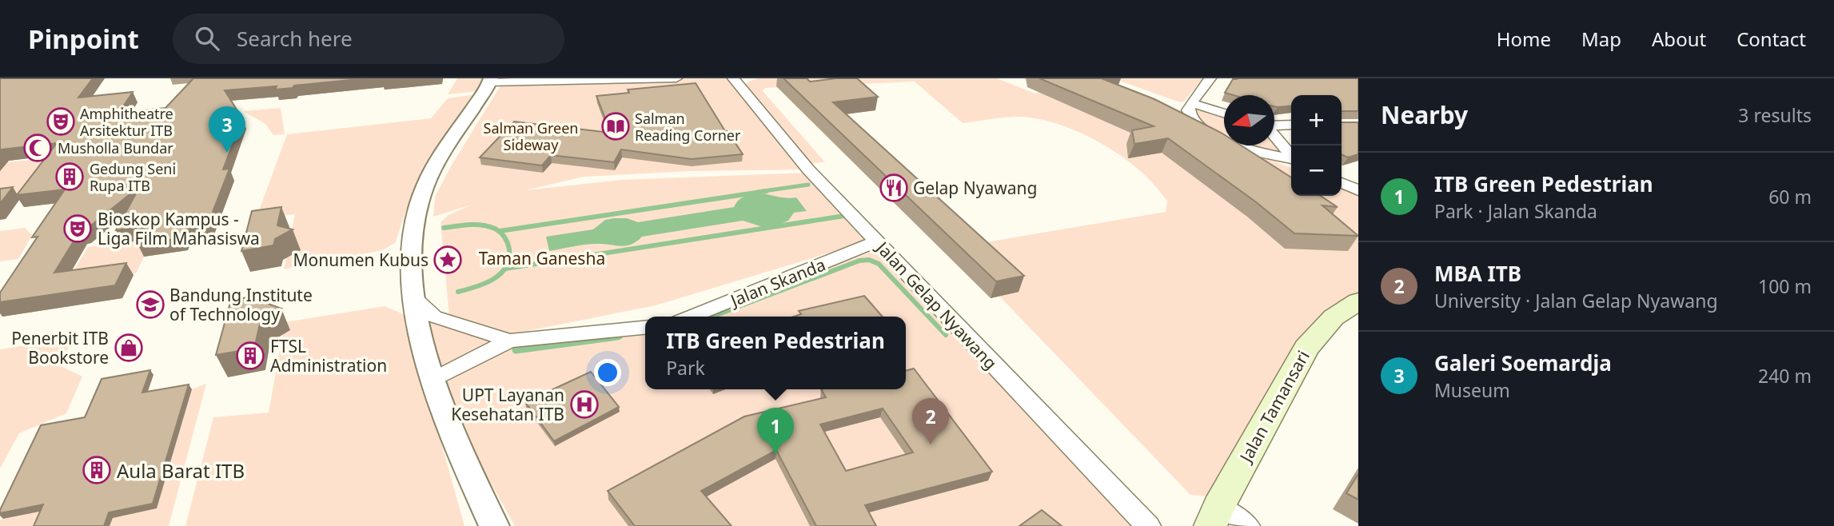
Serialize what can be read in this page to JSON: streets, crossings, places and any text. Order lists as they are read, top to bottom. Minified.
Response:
{"streets":{"main road":["Jalan Tamansari"],"street":["Jalan Skanda","Jalan Gelap Nyawang"]},"crossings":[["Jalan Skanda","Jalan Gelap Nyawang"]],"parks":["Salman Green Sideway","Taman Ganesha"],"places":{"theatre":["Amphitheatre Arsitektur ITB","Bioskop Kampus - Liga Film Mahasiswa"],"library":["Salman Reading Corner"],"mosque":["Musholla Bundar"],"building":["Gedung Seni Rupa ITB","FTSL Administration","Aula Barat ITB"],"restaurant":["Gelap Nyawang"],"place":["Monumen Kubus"],"school or university":["Bandung Institute of Technology"],"shop":["Penerbit ITB Bookstore"],"hospital":["UPT Layanan Kesehatan ITB"]},"north":"left","page":{"header":"Pinpoint","search":"Search here","nav":["Home","Map","About","Contact"],"heading":["Nearby","3 results"],"map_buttons":["+","−"],"pins":["3","2","1"],"list":[{"mark":"1","name":"ITB Green Pedestrian","note":"Park · Jalan Skanda","value":"60 m"},{"mark":"2","name":"MBA ITB","note":"University · Jalan Gelap Nyawang","value":"100 m"},{"mark":"3","name":"Galeri Soemardja","note":"Museum","value":"240 m"}],"popup":["ITB Green Pedestrian","Park"]}}
